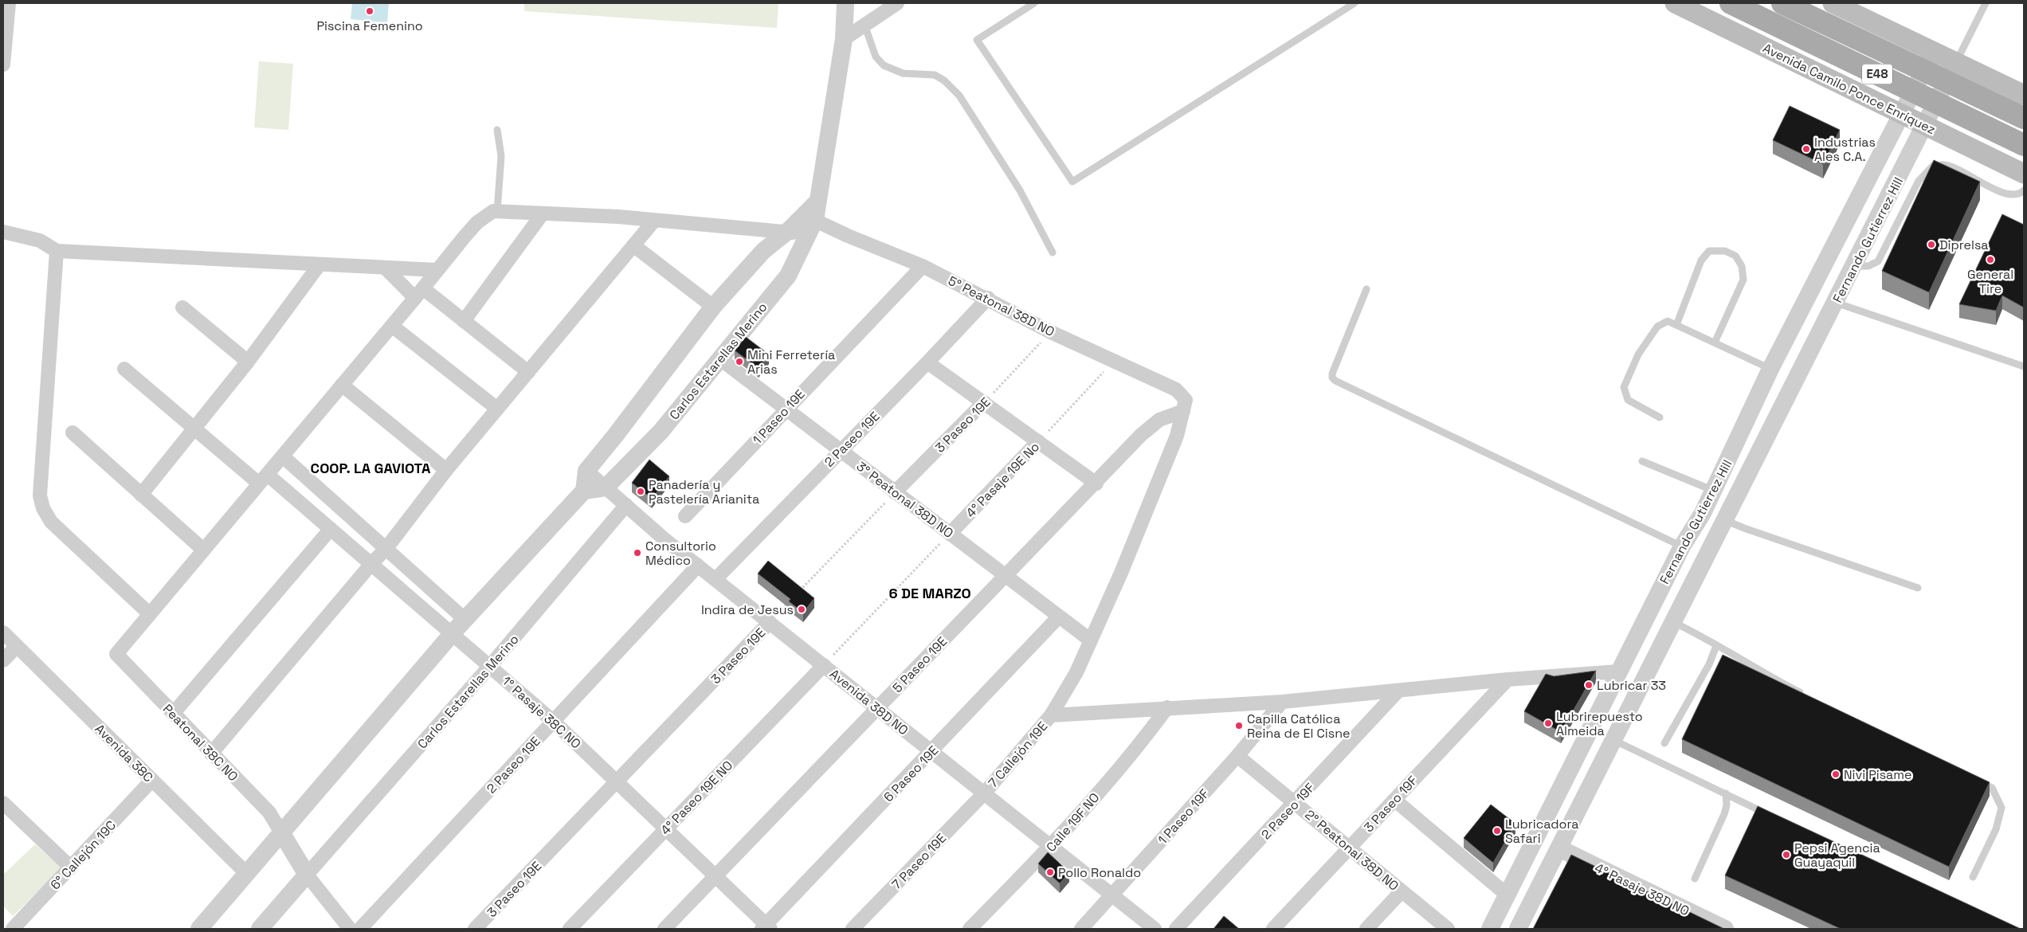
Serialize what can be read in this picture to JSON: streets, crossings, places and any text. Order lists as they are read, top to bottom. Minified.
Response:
{"streets":{"main road":["E48","Avenida Camilo Ponce Enríquez"],"street":["Fernando Gutierrez Hill","5° Peatonal 38D NO","Carlos Estarellas Merino","1 Paseo 19E","3 Paseo 19E","2 Paseo 19E","4° Pasaje 19E No","3° Peatonal 38D NO","5 Paseo 19E","Avenida 38D NO","1° Pasaje 38C NO","Peatonal 38C NO","Avenida 38C","7 Callejón 19E","6 Paseo 19E","4° Paseo 19E NO","3 Paseo 19F","2 Paseo 19F","1 Paseo 19F","Calle 19F NO","2° Peatonal 38D NO","6° Callejón 19C","7 Paseo 19E","4° Pasaje 38D NO"]},"crossings":[["Avenida Camilo Ponce Enríquez","Fernando Gutierrez Hill"],["Fernando Gutierrez Hill","4° Pasaje 38D NO"],["5° Peatonal 38D NO","Carlos Estarellas Merino"],["5° Peatonal 38D NO","1 Paseo 19E"],["5° Peatonal 38D NO","3 Paseo 19E"],["5° Peatonal 38D NO","2 Paseo 19E"],["5° Peatonal 38D NO","4° Pasaje 19E No"],["5° Peatonal 38D NO","5 Paseo 19E"],["5° Peatonal 38D NO","7 Callejón 19E"],["Carlos Estarellas Merino","3° Peatonal 38D NO"],["Carlos Estarellas Merino","Avenida 38D NO"],["Carlos Estarellas Merino","1° Pasaje 38C NO"],["1 Paseo 19E","3° Peatonal 38D NO"],["3 Paseo 19E","3° Peatonal 38D NO"],["3 Paseo 19E","Avenida 38D NO"],["3 Paseo 19E","1° Pasaje 38C NO"],["2 Paseo 19E","3° Peatonal 38D NO"],["2 Paseo 19E","Avenida 38D NO"],["2 Paseo 19E","1° Pasaje 38C NO"],["4° Pasaje 19E No","3° Peatonal 38D NO"],["3° Peatonal 38D NO","5 Paseo 19E"],["3° Peatonal 38D NO","7 Callejón 19E"],["3° Peatonal 38D NO","6 Paseo 19E"],["5 Paseo 19E","Avenida 38D NO"],["5 Paseo 19E","1° Pasaje 38C NO"],["5 Paseo 19E","7 Callejón 19E"],["Avenida 38D NO","7 Callejón 19E"],["Avenida 38D NO","6 Paseo 19E"],["Avenida 38D NO","4° Paseo 19E NO"],["Avenida 38D NO","1 Paseo 19F"],["Avenida 38D NO","Calle 19F NO"],["Avenida 38D NO","7 Paseo 19E"],["1° Pasaje 38C NO","6 Paseo 19E"],["1° Pasaje 38C NO","4° Paseo 19E NO"],["Avenida 38C","6° Callejón 19C"],["7 Callejón 19E","7 Paseo 19E"],["3 Paseo 19F","2° Peatonal 38D NO"],["2 Paseo 19F","2° Peatonal 38D NO"],["1 Paseo 19F","2° Peatonal 38D NO"]],"districts":["COOP. LA GAVIOTA","6 DE MARZO"],"places":["Piscina Femenino","Industrias Ales C.A.","Diprelsa","General Tire","Mini Ferretería Arias","Panadería y Pastelería Arianita","Consultorio Médico","Indira de Jesus","Lubricar 33","Lubrirepuesto Almeida","Capilla Católica Reina de El Cisne","Nivi Pisame","Lubricadora Safari","Pepsi Agencia Guayaquil","Pollo Ronaldo"]}
